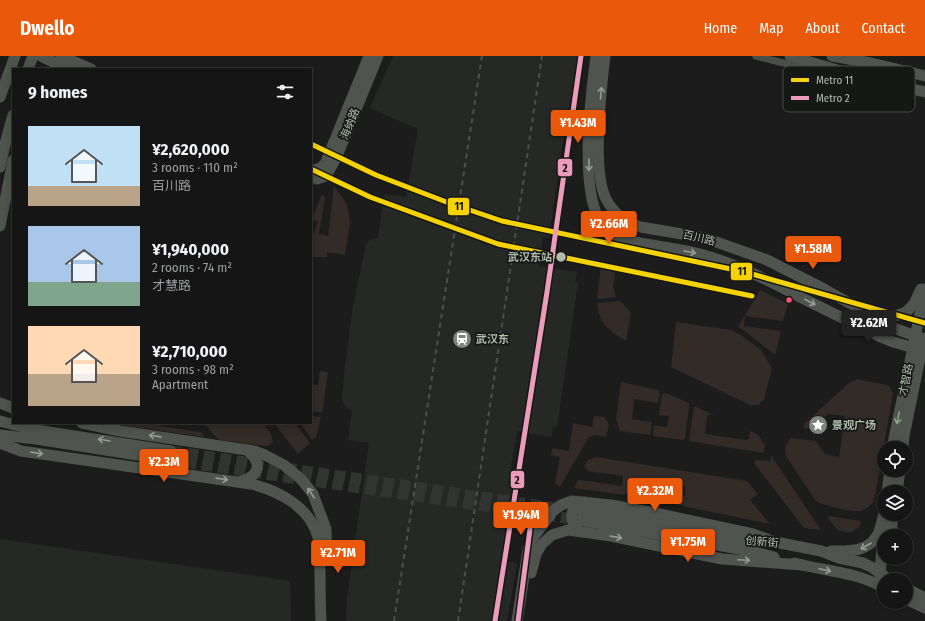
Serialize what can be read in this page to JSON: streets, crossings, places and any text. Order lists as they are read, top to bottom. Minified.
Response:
{"streets":{"main road":["海纳路","百川路","才智路","创新街"]},"crossings":[["百川路","才智路"]],"places":{"other":["武汉东站"],"station":["武汉东"],"place":["景观广场"]},"lines":["metro line 2","metro line 11"],"legend":["Metro 11","Metro 2"],"page":{"header":"Dwello","nav":["Home","Map","About","Contact"],"heading":"9 homes","price":["¥1.43M","¥2.66M","¥1.58M","¥2.62M","¥2.3M","¥2.32M","¥1.94M","¥1.75M","¥2.71M"],"list":[{"name":"¥2,620,000","note":"3 rooms · 110 m² · 百川路"},{"name":"¥1,940,000","note":"2 rooms · 74 m² · 才慧路"},{"name":"¥2,710,000","note":"3 rooms · 98 m² · Apartment"}],"map_buttons":["+","−"]}}
